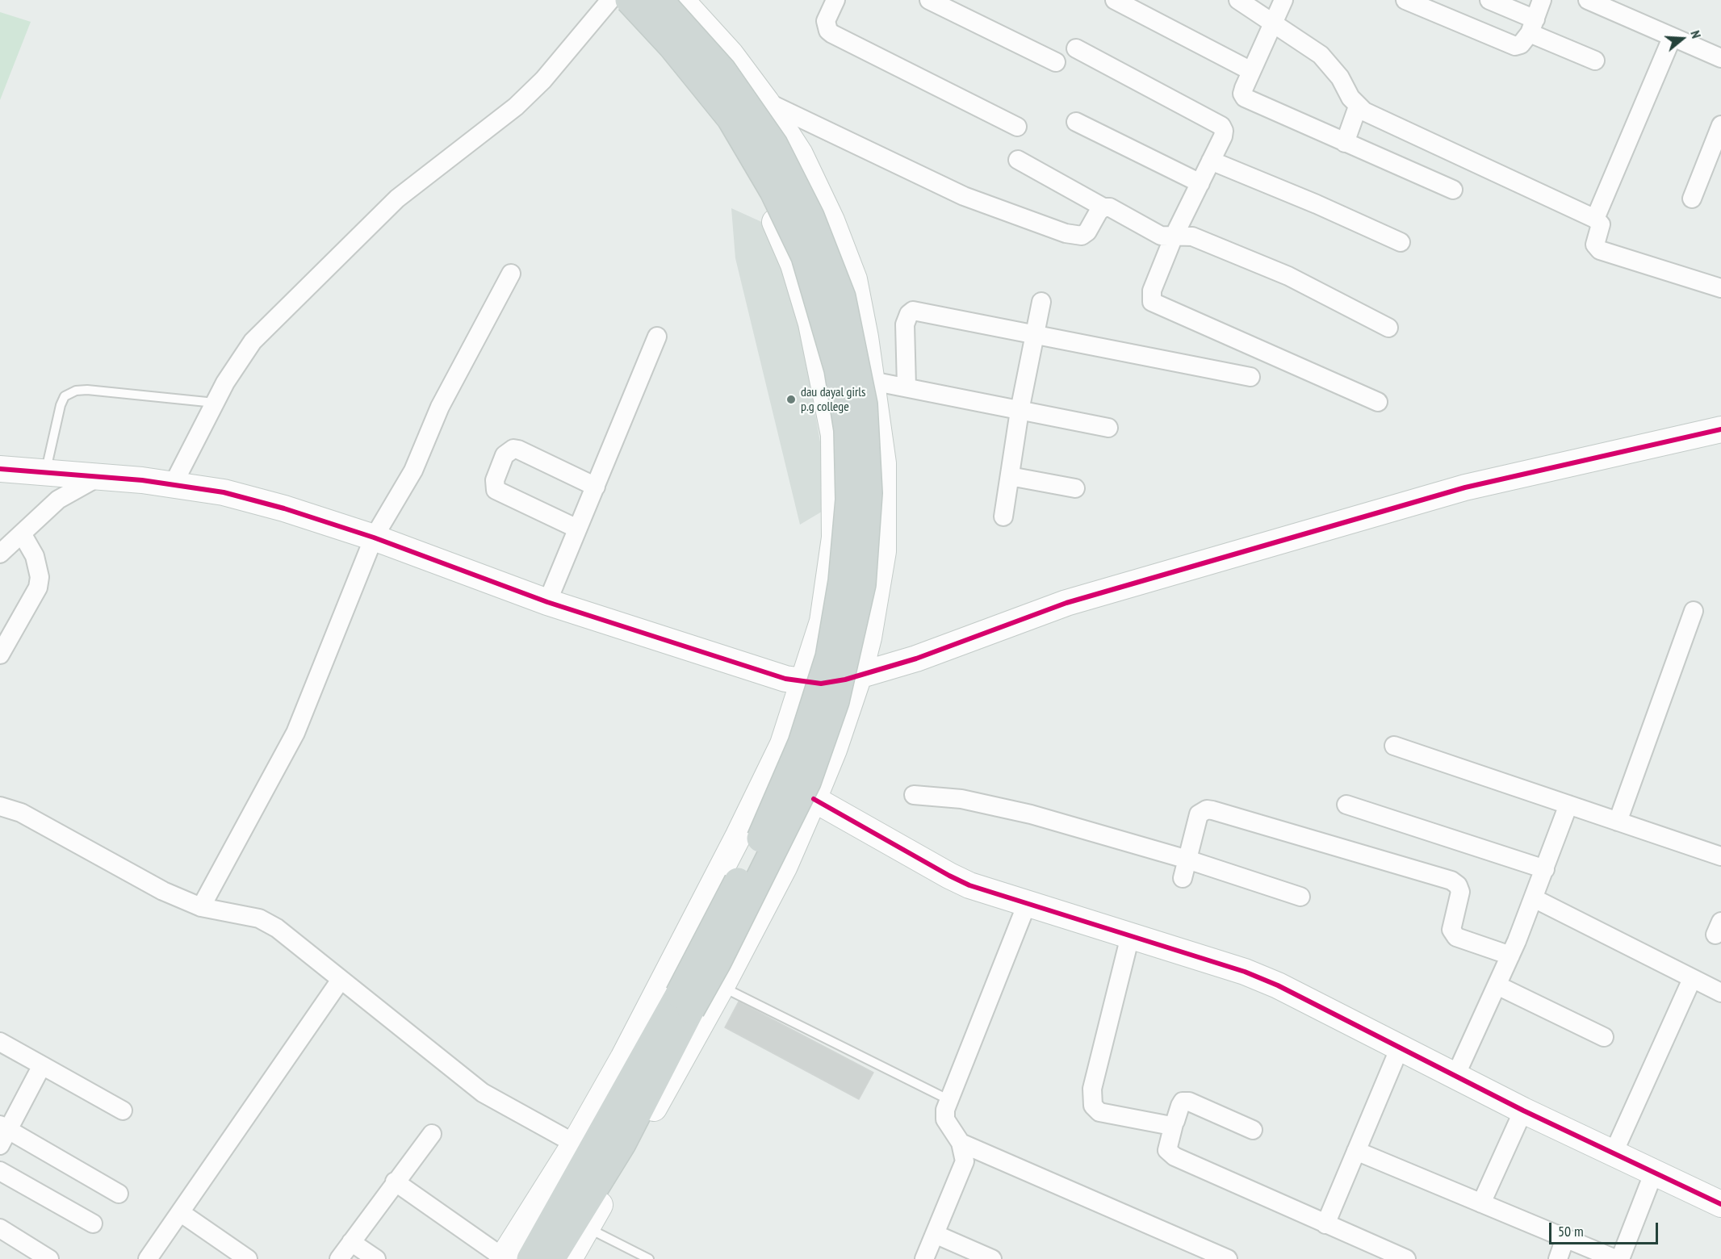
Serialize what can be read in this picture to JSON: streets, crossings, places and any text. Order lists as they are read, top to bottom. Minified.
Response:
{"places":["dau dayal girls p.g college"],"scale_bar":"50 m","north":"right"}
